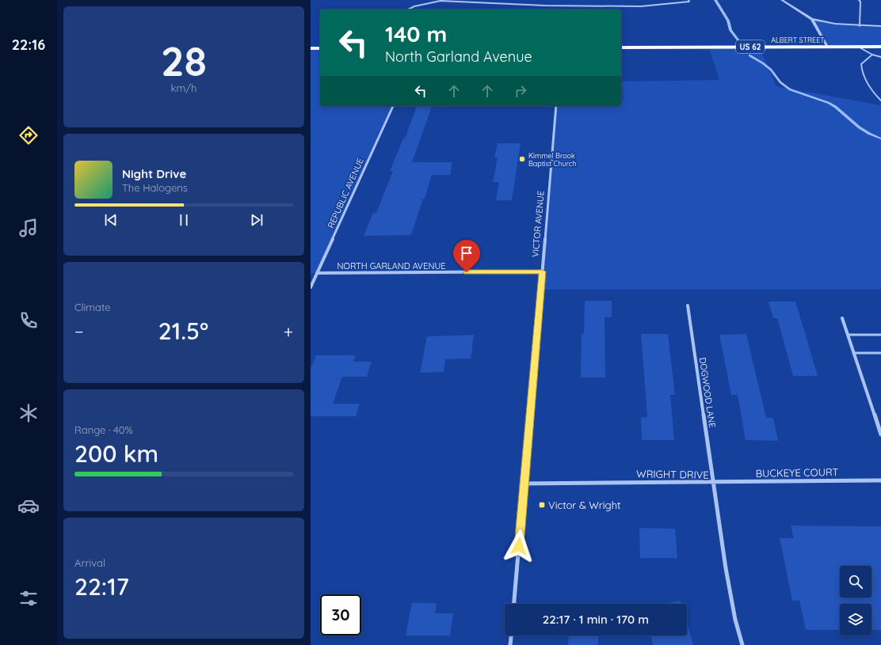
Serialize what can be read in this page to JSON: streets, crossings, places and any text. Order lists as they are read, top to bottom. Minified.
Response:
{"streets":{"main road":["ALBERT STREET","US 62"],"street":["REPUBLIC AVENUE","VICTOR AVENUE","NORTH GARLAND AVENUE","DOGWOOD LANE","BUCKEYE COURT","WRIGHT DRIVE"]},"crossings":[["REPUBLIC AVENUE","NORTH GARLAND AVENUE"],["VICTOR AVENUE","NORTH GARLAND AVENUE"],["VICTOR AVENUE","WRIGHT DRIVE"],["DOGWOOD LANE","BUCKEYE COURT"],["DOGWOOD LANE","WRIGHT DRIVE"],["BUCKEYE COURT","WRIGHT DRIVE"]],"places":{"other":["Kimmel Brook Baptist Church"],"transit":["Victor & Wright"]},"page":{"tabs":"22:16","tile":[["28","km/h"],"Climate",["Range · 40%","200 km"],["Arrival","22:17"]],"turn":["140 m","North Garland Avenue"],"song":["Night Drive","The Halogens"],"heat":["−","21.5°","+"],"limit":"30","trip":"22:17 · 1 min · 170 m"}}
